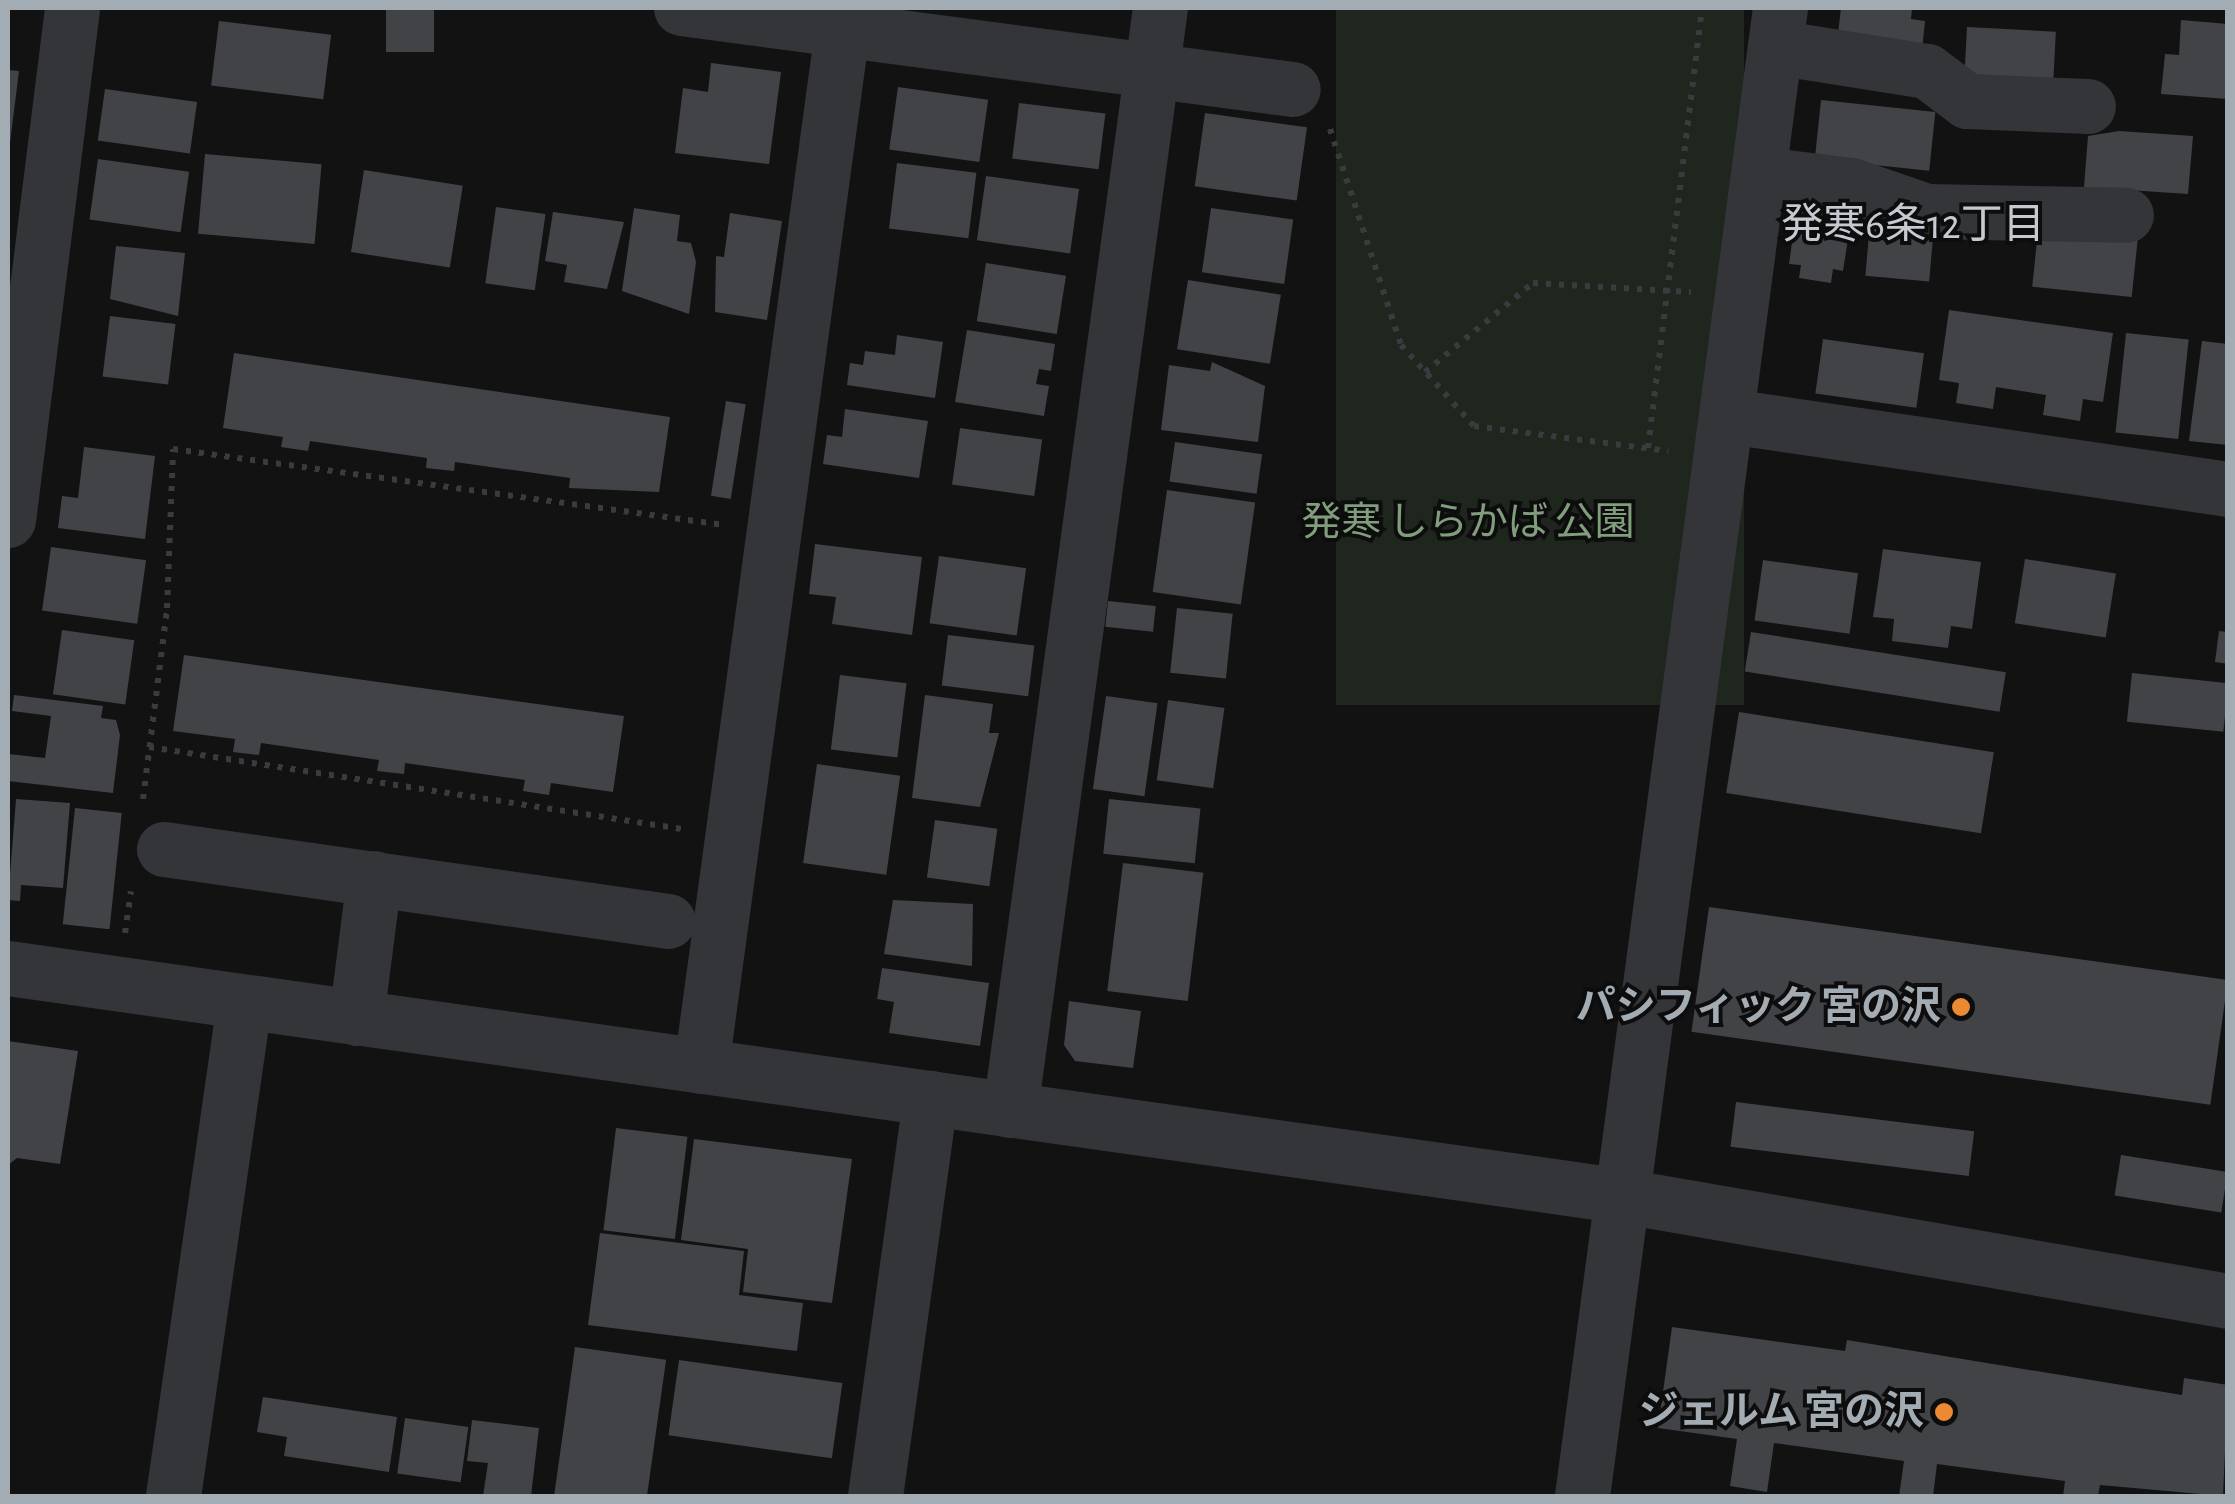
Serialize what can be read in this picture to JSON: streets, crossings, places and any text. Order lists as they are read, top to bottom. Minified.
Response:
{"districts":["発寒6条12丁目"],"parks":["発寒 しらかば 公園"],"places":["パシフィック 宮の沢","ジェルム 宮の沢"]}
